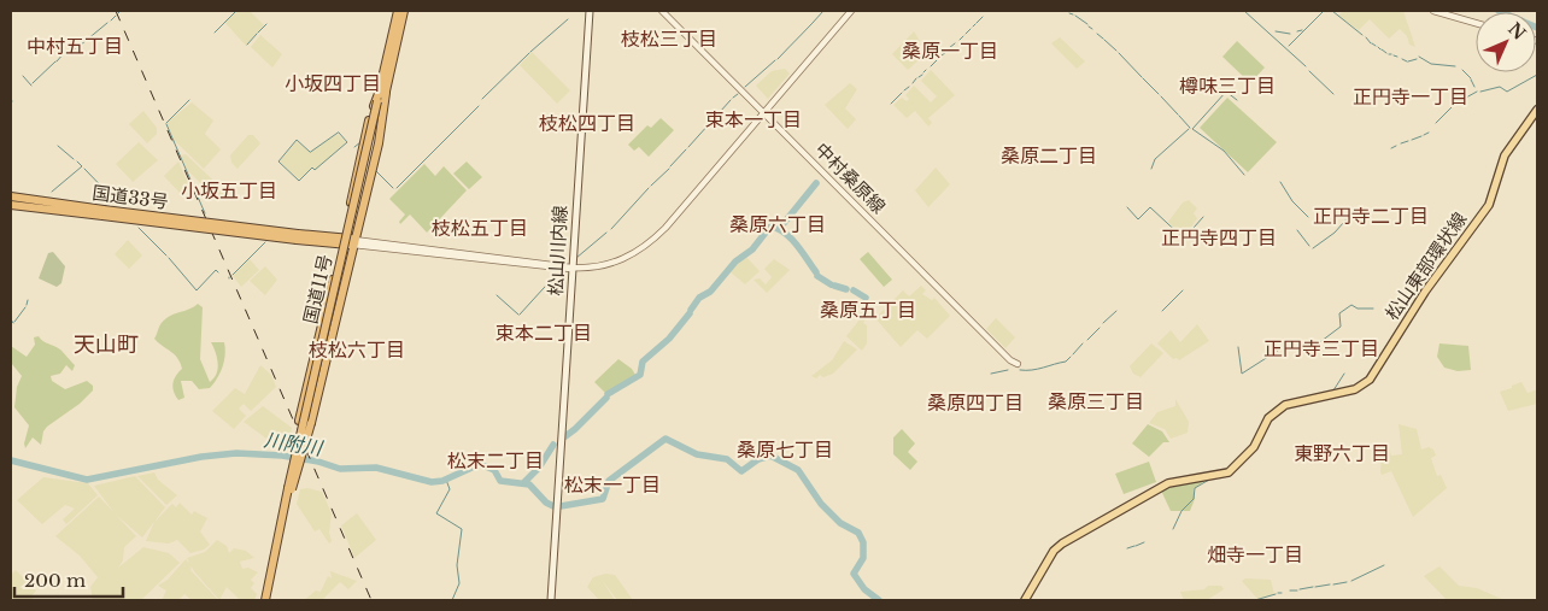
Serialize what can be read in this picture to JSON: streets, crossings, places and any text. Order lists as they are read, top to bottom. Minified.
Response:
{"streets":{"highway":["国道33号","国道11号"],"main road":["松山川内線","松山東部環状線"],"street":["中村桑原線"]},"crossings":[["国道33号","国道11号"]],"districts":["枝松三丁目","中村五丁目","桑原一丁目","小坂四丁目","樽味三丁目","正円寺一丁目","束本一丁目","枝松四丁目","桑原二丁目","小坂五丁目","正円寺二丁目","桑原六丁目","枝松五丁目","正円寺四丁目","桑原五丁目","束本二丁目","天山町","正円寺三丁目","枝松六丁目","桑原三丁目","桑原四丁目","桑原七丁目","東野六丁目","松末二丁目","松末一丁目","畑寺一丁目"],"water":["川附川"],"scale_bar":"200 m","north":"top right"}
